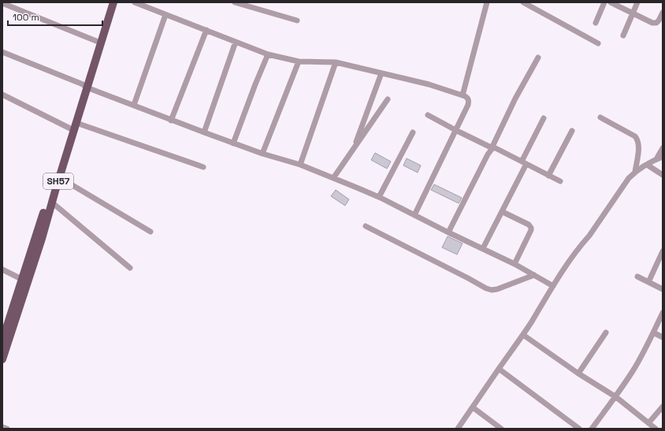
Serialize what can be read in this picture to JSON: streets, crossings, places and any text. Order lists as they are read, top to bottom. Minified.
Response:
{"streets":{"main road":["SH57"]},"scale_bar":"100 m"}
